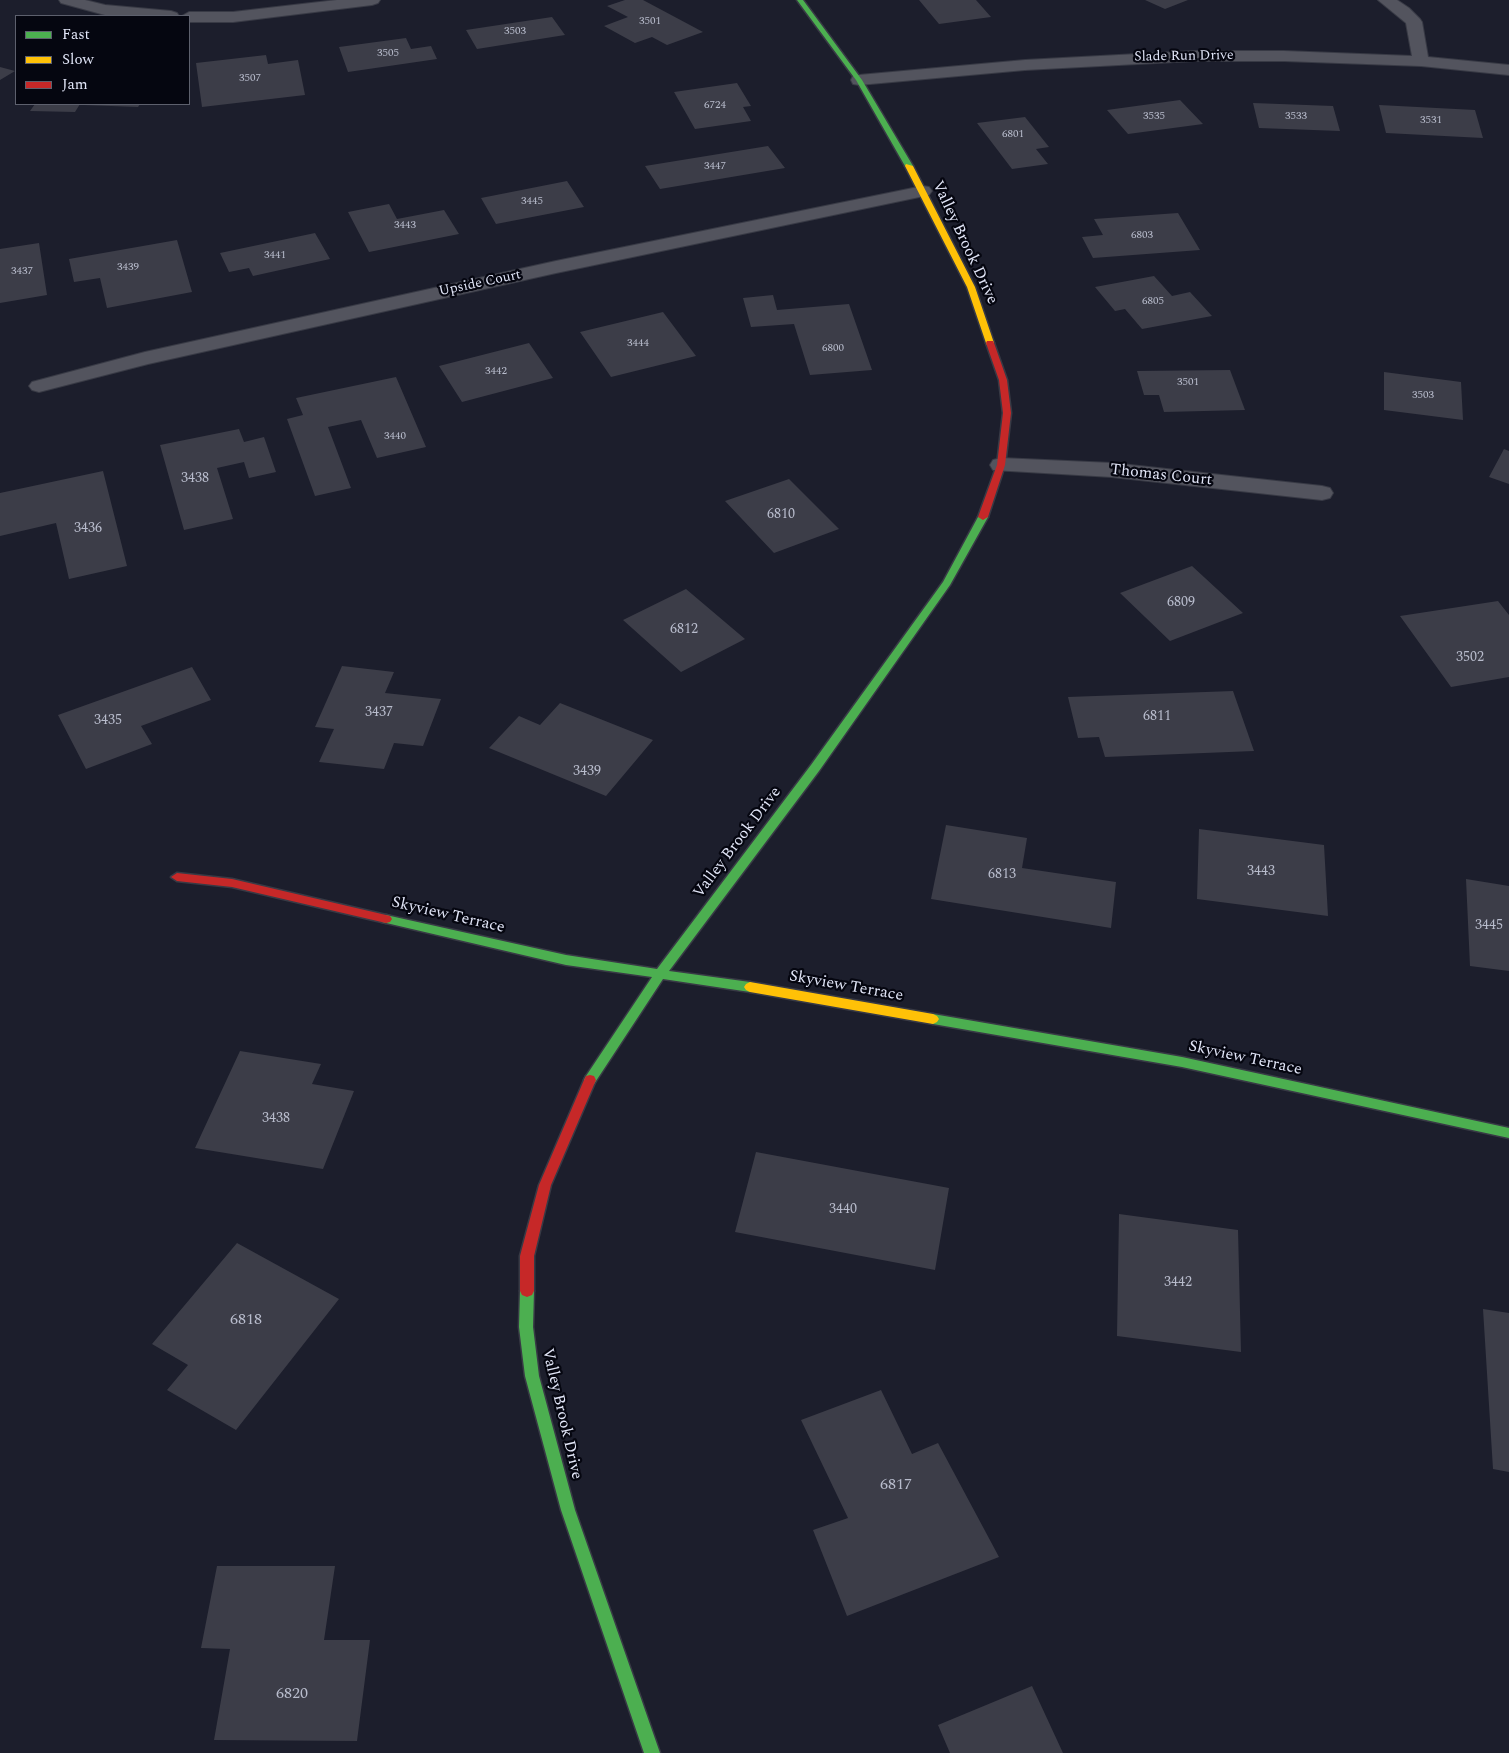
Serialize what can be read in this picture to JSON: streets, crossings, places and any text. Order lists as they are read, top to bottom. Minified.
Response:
{"streets":{"street":["Slade Run Drive","Valley Brook Drive","Upside Court","Thomas Court","Skyview Terrace"]},"crossings":[["Slade Run Drive","Valley Brook Drive"],["Valley Brook Drive","Upside Court"],["Valley Brook Drive","Thomas Court"],["Valley Brook Drive","Skyview Terrace"]],"house_numbers":["3501","3503","3505","3507","6724","3535","3533","3531","6801","3447","3445","3443","6803","3441","3439","3437","6805","3444","6800","3442","3501","3503","3440","3438","6810","3436","6809","6812","3502","3437","6811","3435","3439","3443","6813","3445","3438","3440","3442","6818","6817","6820"],"legend":["Fast","Slow","Jam"]}
